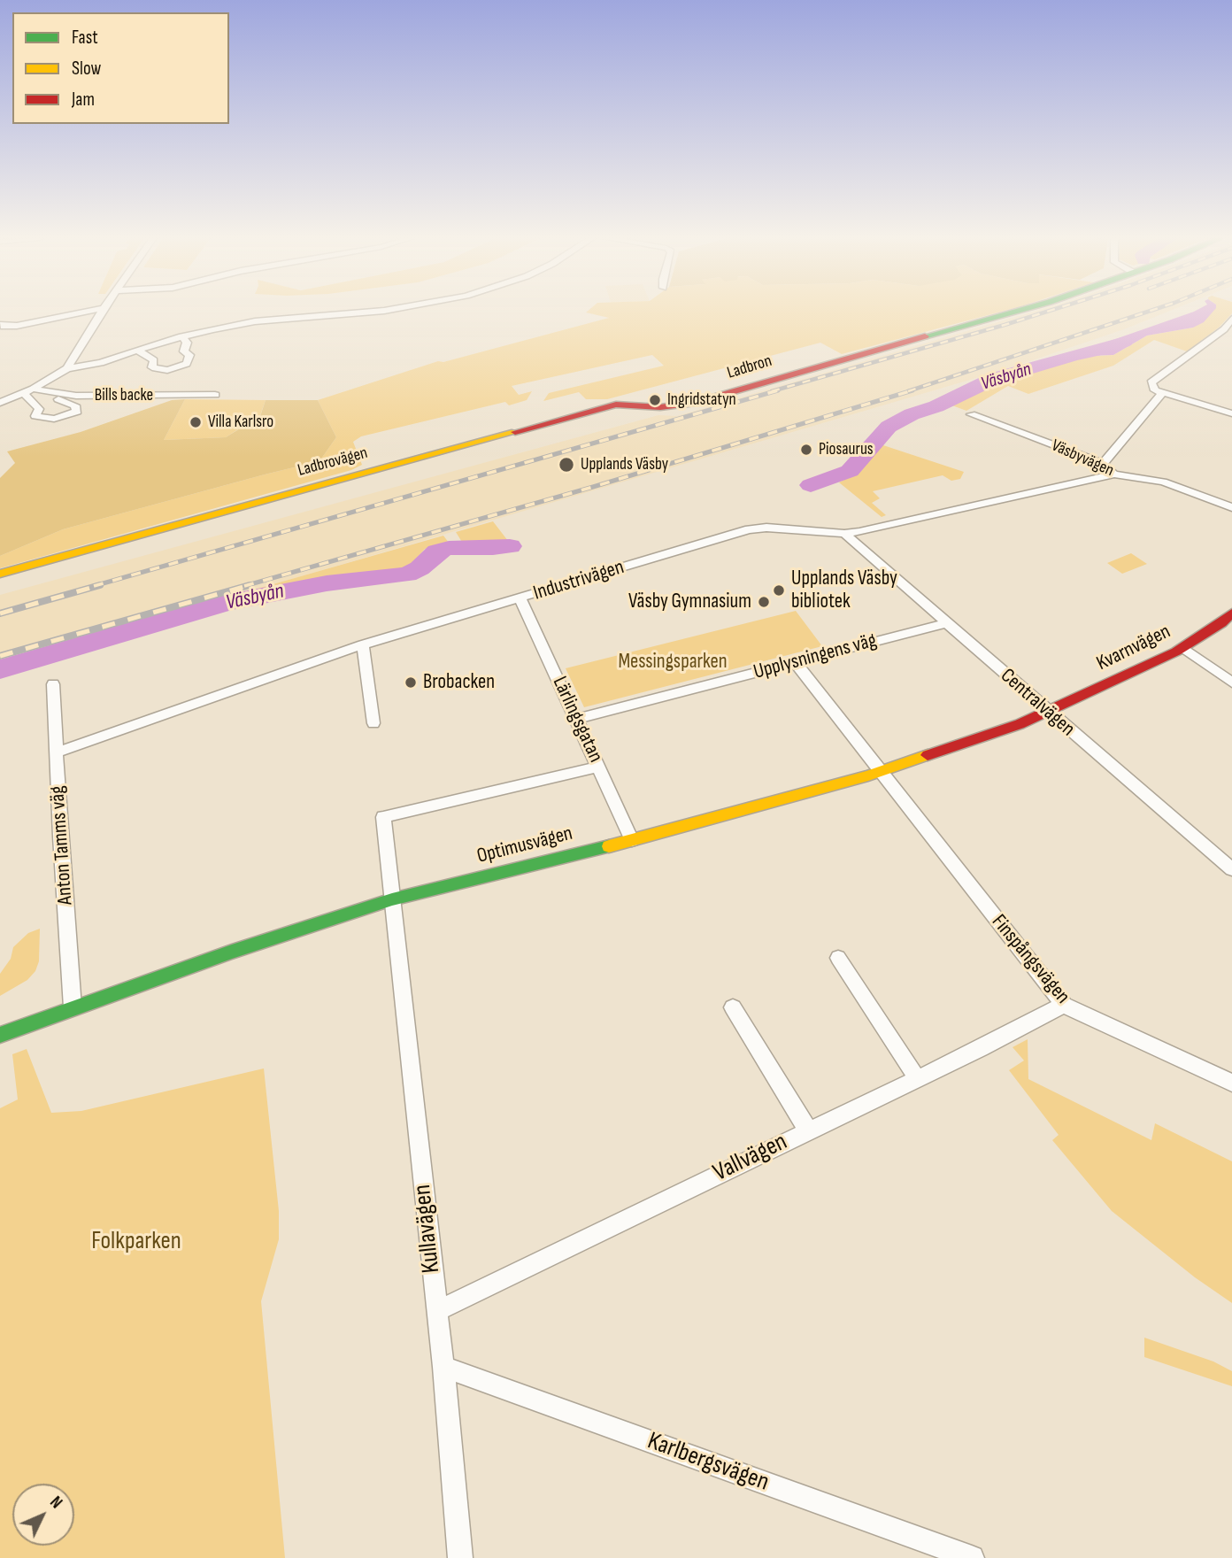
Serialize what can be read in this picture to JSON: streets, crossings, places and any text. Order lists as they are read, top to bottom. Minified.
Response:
{"streets":{"street":["Ladbron","Bills backe","Väsbyvägen","Ladbrovägen","Industrivägen","Kvarnvägen","Upplysningens väg","Centralvägen","Lärlingsgatan","Anton Tamms väg","Optimusvägen","Finspångsvägen","Vallvägen","Kullavägen","Karlbergsvägen"]},"crossings":[["Ladbron","Ladbrovägen"],["Väsbyvägen","Industrivägen"],["Industrivägen","Centralvägen"],["Industrivägen","Lärlingsgatan"],["Industrivägen","Anton Tamms väg"],["Kvarnvägen","Centralvägen"],["Kvarnvägen","Optimusvägen"],["Upplysningens väg","Centralvägen"],["Upplysningens väg","Lärlingsgatan"],["Upplysningens väg","Finspångsvägen"],["Centralvägen","Optimusvägen"],["Lärlingsgatan","Optimusvägen"],["Lärlingsgatan","Kullavägen"],["Anton Tamms väg","Optimusvägen"],["Optimusvägen","Finspångsvägen"],["Optimusvägen","Kullavägen"],["Finspångsvägen","Vallvägen"],["Vallvägen","Kullavägen"],["Kullavägen","Karlbergsvägen"]],"water":["Väsbyån"],"parks":["Messingsparken","Folkparken"],"places":["Ingridstatyn","Villa Karlsro","Piosaurus","Upplands Väsby","Upplands Väsby bibliotek","Väsby Gymnasium","Brobacken"],"legend":["Fast","Slow","Jam"],"north":"top right"}
